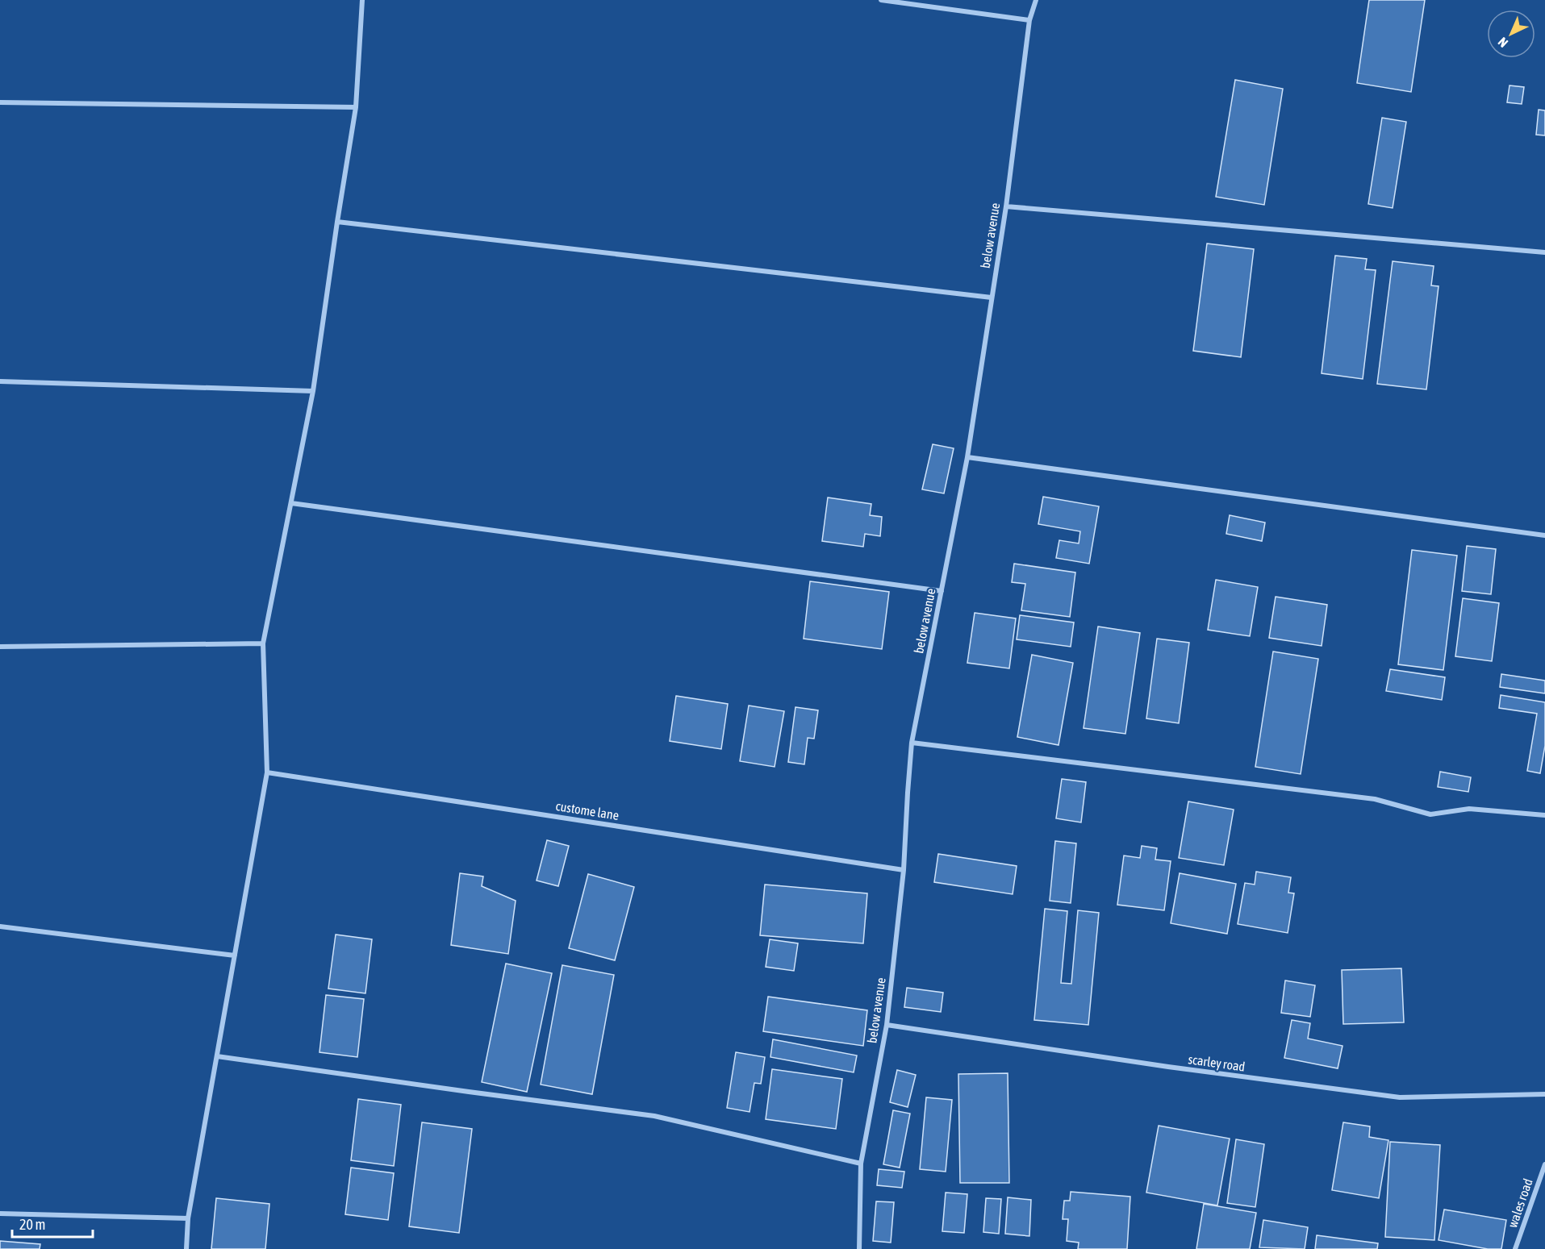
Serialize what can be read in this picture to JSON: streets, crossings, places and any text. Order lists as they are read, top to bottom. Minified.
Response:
{"streets":{"street":["below avenue","custome lane","scarley road","wales road"]},"crossings":[["below avenue","custome lane"],["below avenue","scarley road"]],"scale_bar":"20 m","north":"bottom left"}
